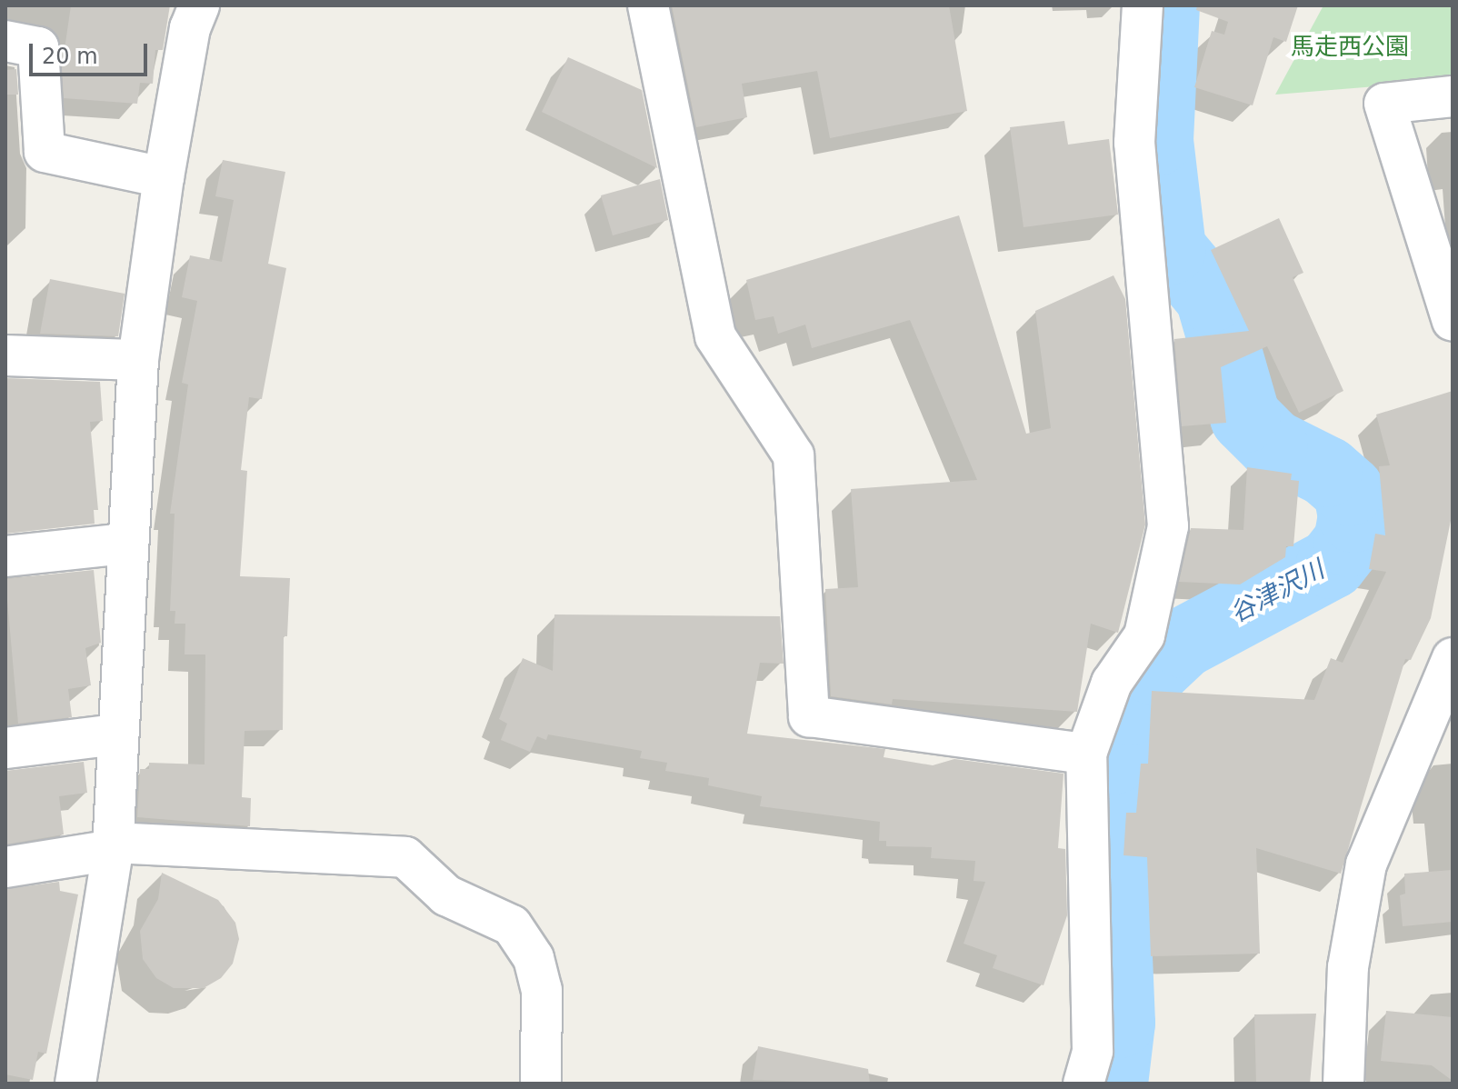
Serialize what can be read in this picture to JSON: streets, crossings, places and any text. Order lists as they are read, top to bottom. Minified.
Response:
{"water":["谷津沢川"],"parks":["馬走西公園"],"scale_bar":"20 m"}
